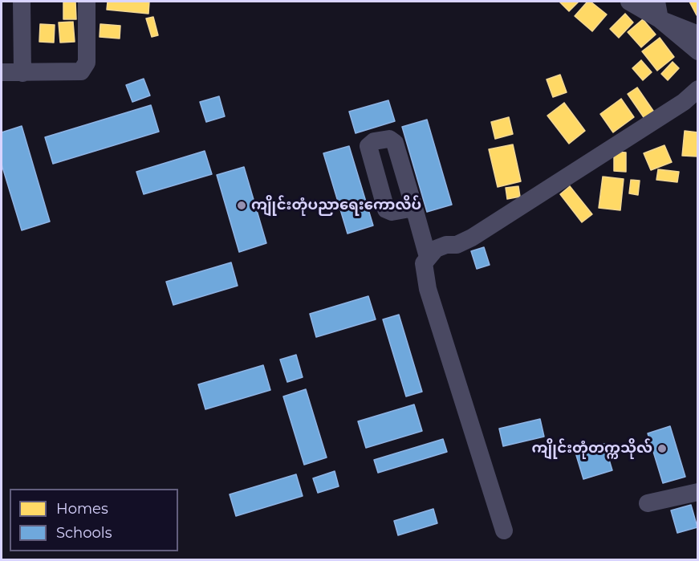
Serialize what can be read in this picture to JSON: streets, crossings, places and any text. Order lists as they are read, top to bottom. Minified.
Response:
{"places":["ကျိုင်းတုံပညာရေးကောလိပ်","ကျိုင်းတုံတက္ကသိုလ်"],"legend":["Homes","Schools"]}
